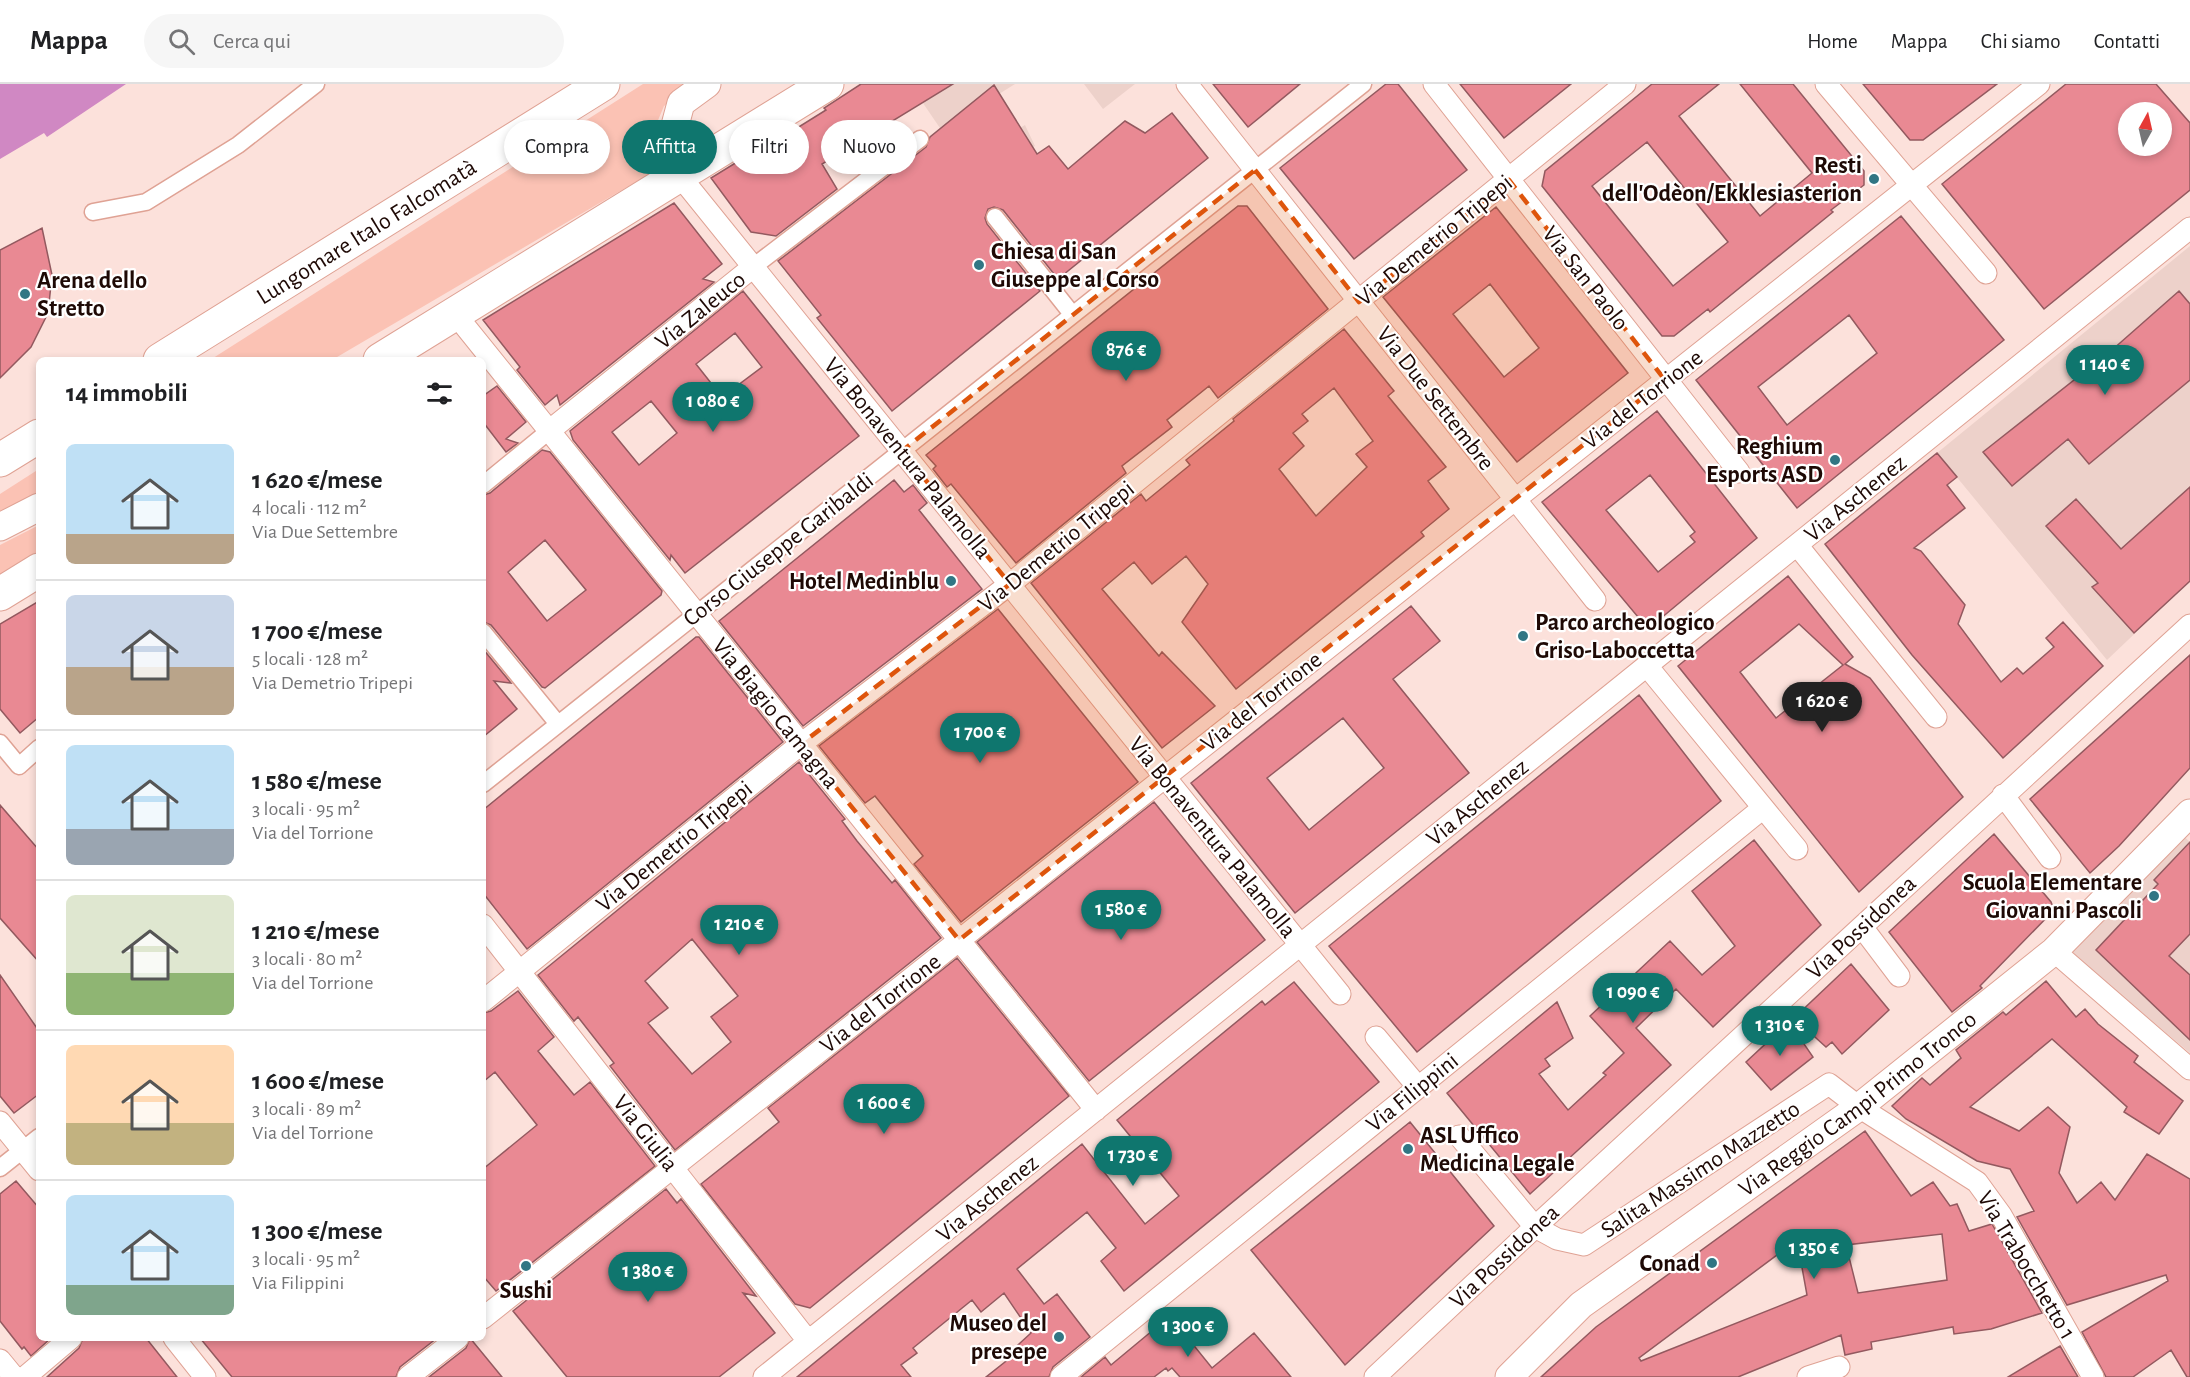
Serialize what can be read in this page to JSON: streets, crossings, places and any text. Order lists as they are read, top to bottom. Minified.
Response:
{"streets":{"main road":["Lungomare Italo Falcomatà"],"street":["Via Demetrio Tripepi","Via San Paolo","Via Zaleuco","Via Due Settembre","Via del Torrione","Via Bonaventura Palamolla","Via Aschenez","Corso Giuseppe Garibaldi","Via Biagio Camagna","Via Possidonea","Via Filippini","Via Reggio Campi Primo Tronco","Via Giulia","Salita Massimo Mazzetto","Via Trabocchetto 1"]},"crossings":[["Via Demetrio Tripepi","Via San Paolo"],["Via Demetrio Tripepi","Via Due Settembre"],["Via Demetrio Tripepi","Via Bonaventura Palamolla"],["Via Demetrio Tripepi","Via Biagio Camagna"],["Via Demetrio Tripepi","Via Giulia"],["Via San Paolo","Via del Torrione"],["Via Zaleuco","Via Bonaventura Palamolla"],["Via Zaleuco","Via Biagio Camagna"],["Via Due Settembre","Via del Torrione"],["Via Due Settembre","Corso Giuseppe Garibaldi"],["Via del Torrione","Via Bonaventura Palamolla"],["Via del Torrione","Via Biagio Camagna"],["Via del Torrione","Via Giulia"],["Via Bonaventura Palamolla","Via Aschenez"],["Via Bonaventura Palamolla","Corso Giuseppe Garibaldi"],["Via Aschenez","Via Biagio Camagna"],["Via Aschenez","Via Giulia"],["Corso Giuseppe Garibaldi","Via Biagio Camagna"],["Via Possidonea","Salita Massimo Mazzetto"],["Via Reggio Campi Primo Tronco","Salita Massimo Mazzetto"],["Via Reggio Campi Primo Tronco","Via Trabocchetto 1"],["Salita Massimo Mazzetto","Via Trabocchetto 1"]],"places":["Resti dell'Odèon/Ekklesiasterion","Chiesa di San Giuseppe al Corso","Arena dello Stretto","Reghium Esports ASD","Hotel Medinblu","Parco archeologico Griso-Laboccetta","Scuola Elementare Giovanni Pascoli","ASL Uffico Medicina Legale","Conad","Sushi","Museo del presepe"],"north":"top","page":{"header":"Mappa","search":"Cerca qui","nav":["Home","Mappa","Chi siamo","Contatti"],"chip":["Compra","Affitta","Filtri","Nuovo"],"price":["876 €","1 140 €","1 080 €","1 620 €","1 700 €","1 580 €","1 210 €","1 090 €","1 310 €","1 600 €","1 730 €","1 350 €","1 380 €","1 300 €"],"heading":"14 immobili","list":[{"name":"1 620 €/mese","note":"4 locali · 112 m² · Via Due Settembre"},{"name":"1 700 €/mese","note":"5 locali · 128 m² · Via Demetrio Tripepi"},{"name":"1 580 €/mese","note":"3 locali · 95 m² · Via del Torrione"},{"name":"1 210 €/mese","note":"3 locali · 80 m² · Via del Torrione"},{"name":"1 600 €/mese","note":"3 locali · 89 m² · Via del Torrione"},{"name":"1 300 €/mese","note":"3 locali · 95 m² · Via Filippini"}]}}
